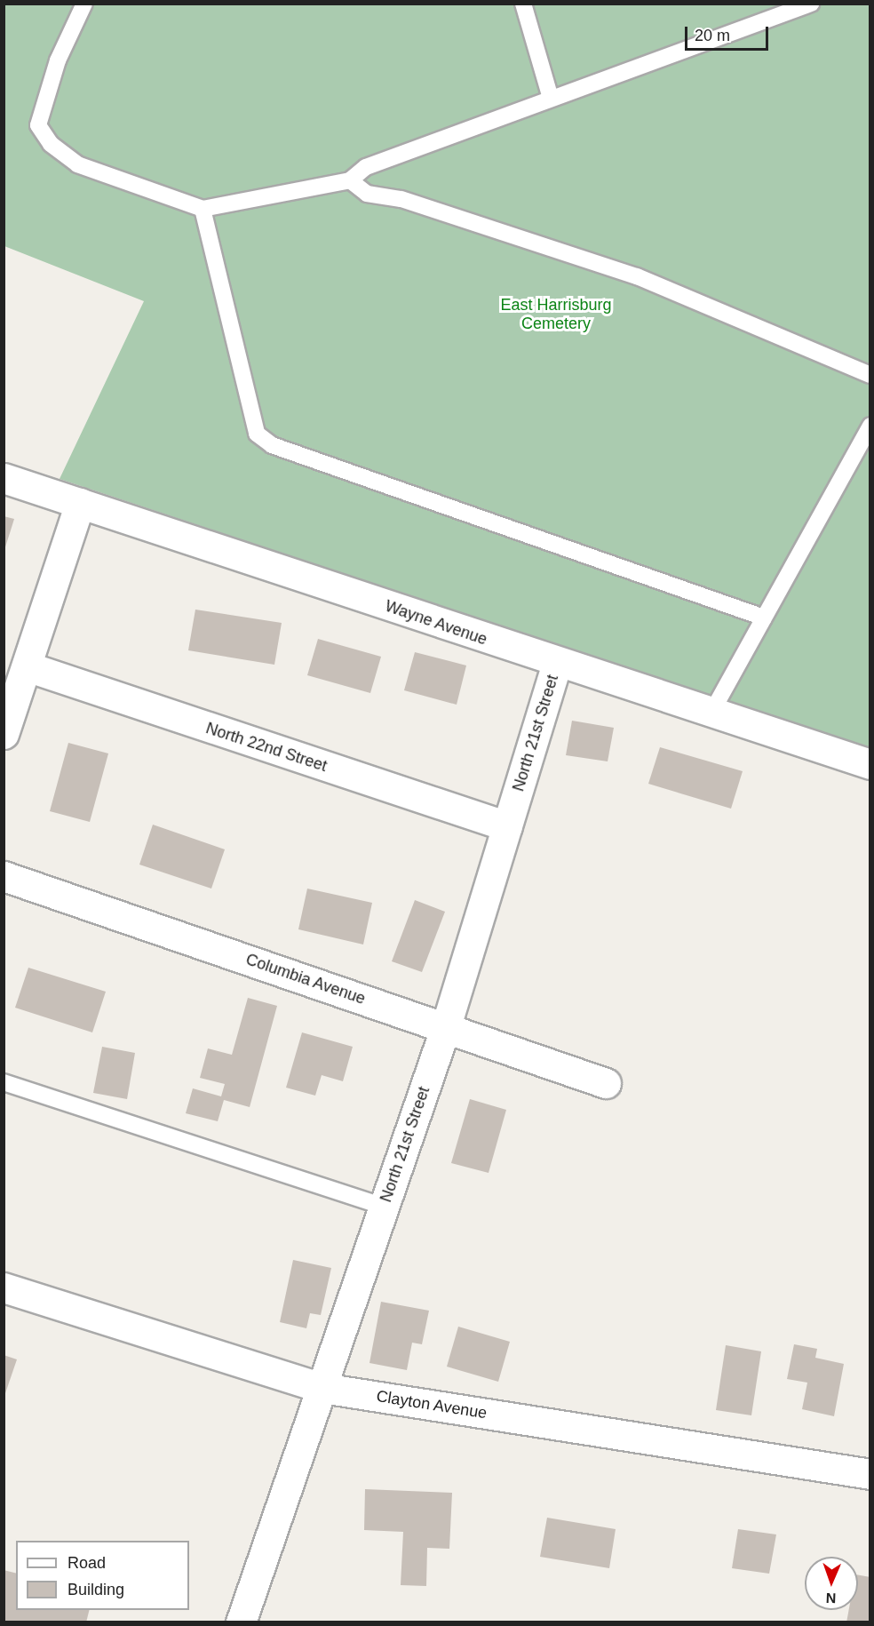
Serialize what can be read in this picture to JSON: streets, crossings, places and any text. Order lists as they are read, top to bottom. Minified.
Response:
{"streets":{"street":["Wayne Avenue","North 21st Street","North 22nd Street","Columbia Avenue","Clayton Avenue"]},"crossings":[["Wayne Avenue","North 21st Street"],["North 21st Street","North 22nd Street"],["North 21st Street","Columbia Avenue"],["North 21st Street","Clayton Avenue"]],"parks":["East Harrisburg Cemetery"],"legend":["Road","Building"],"scale_bar":"20 m","north":"bottom"}
